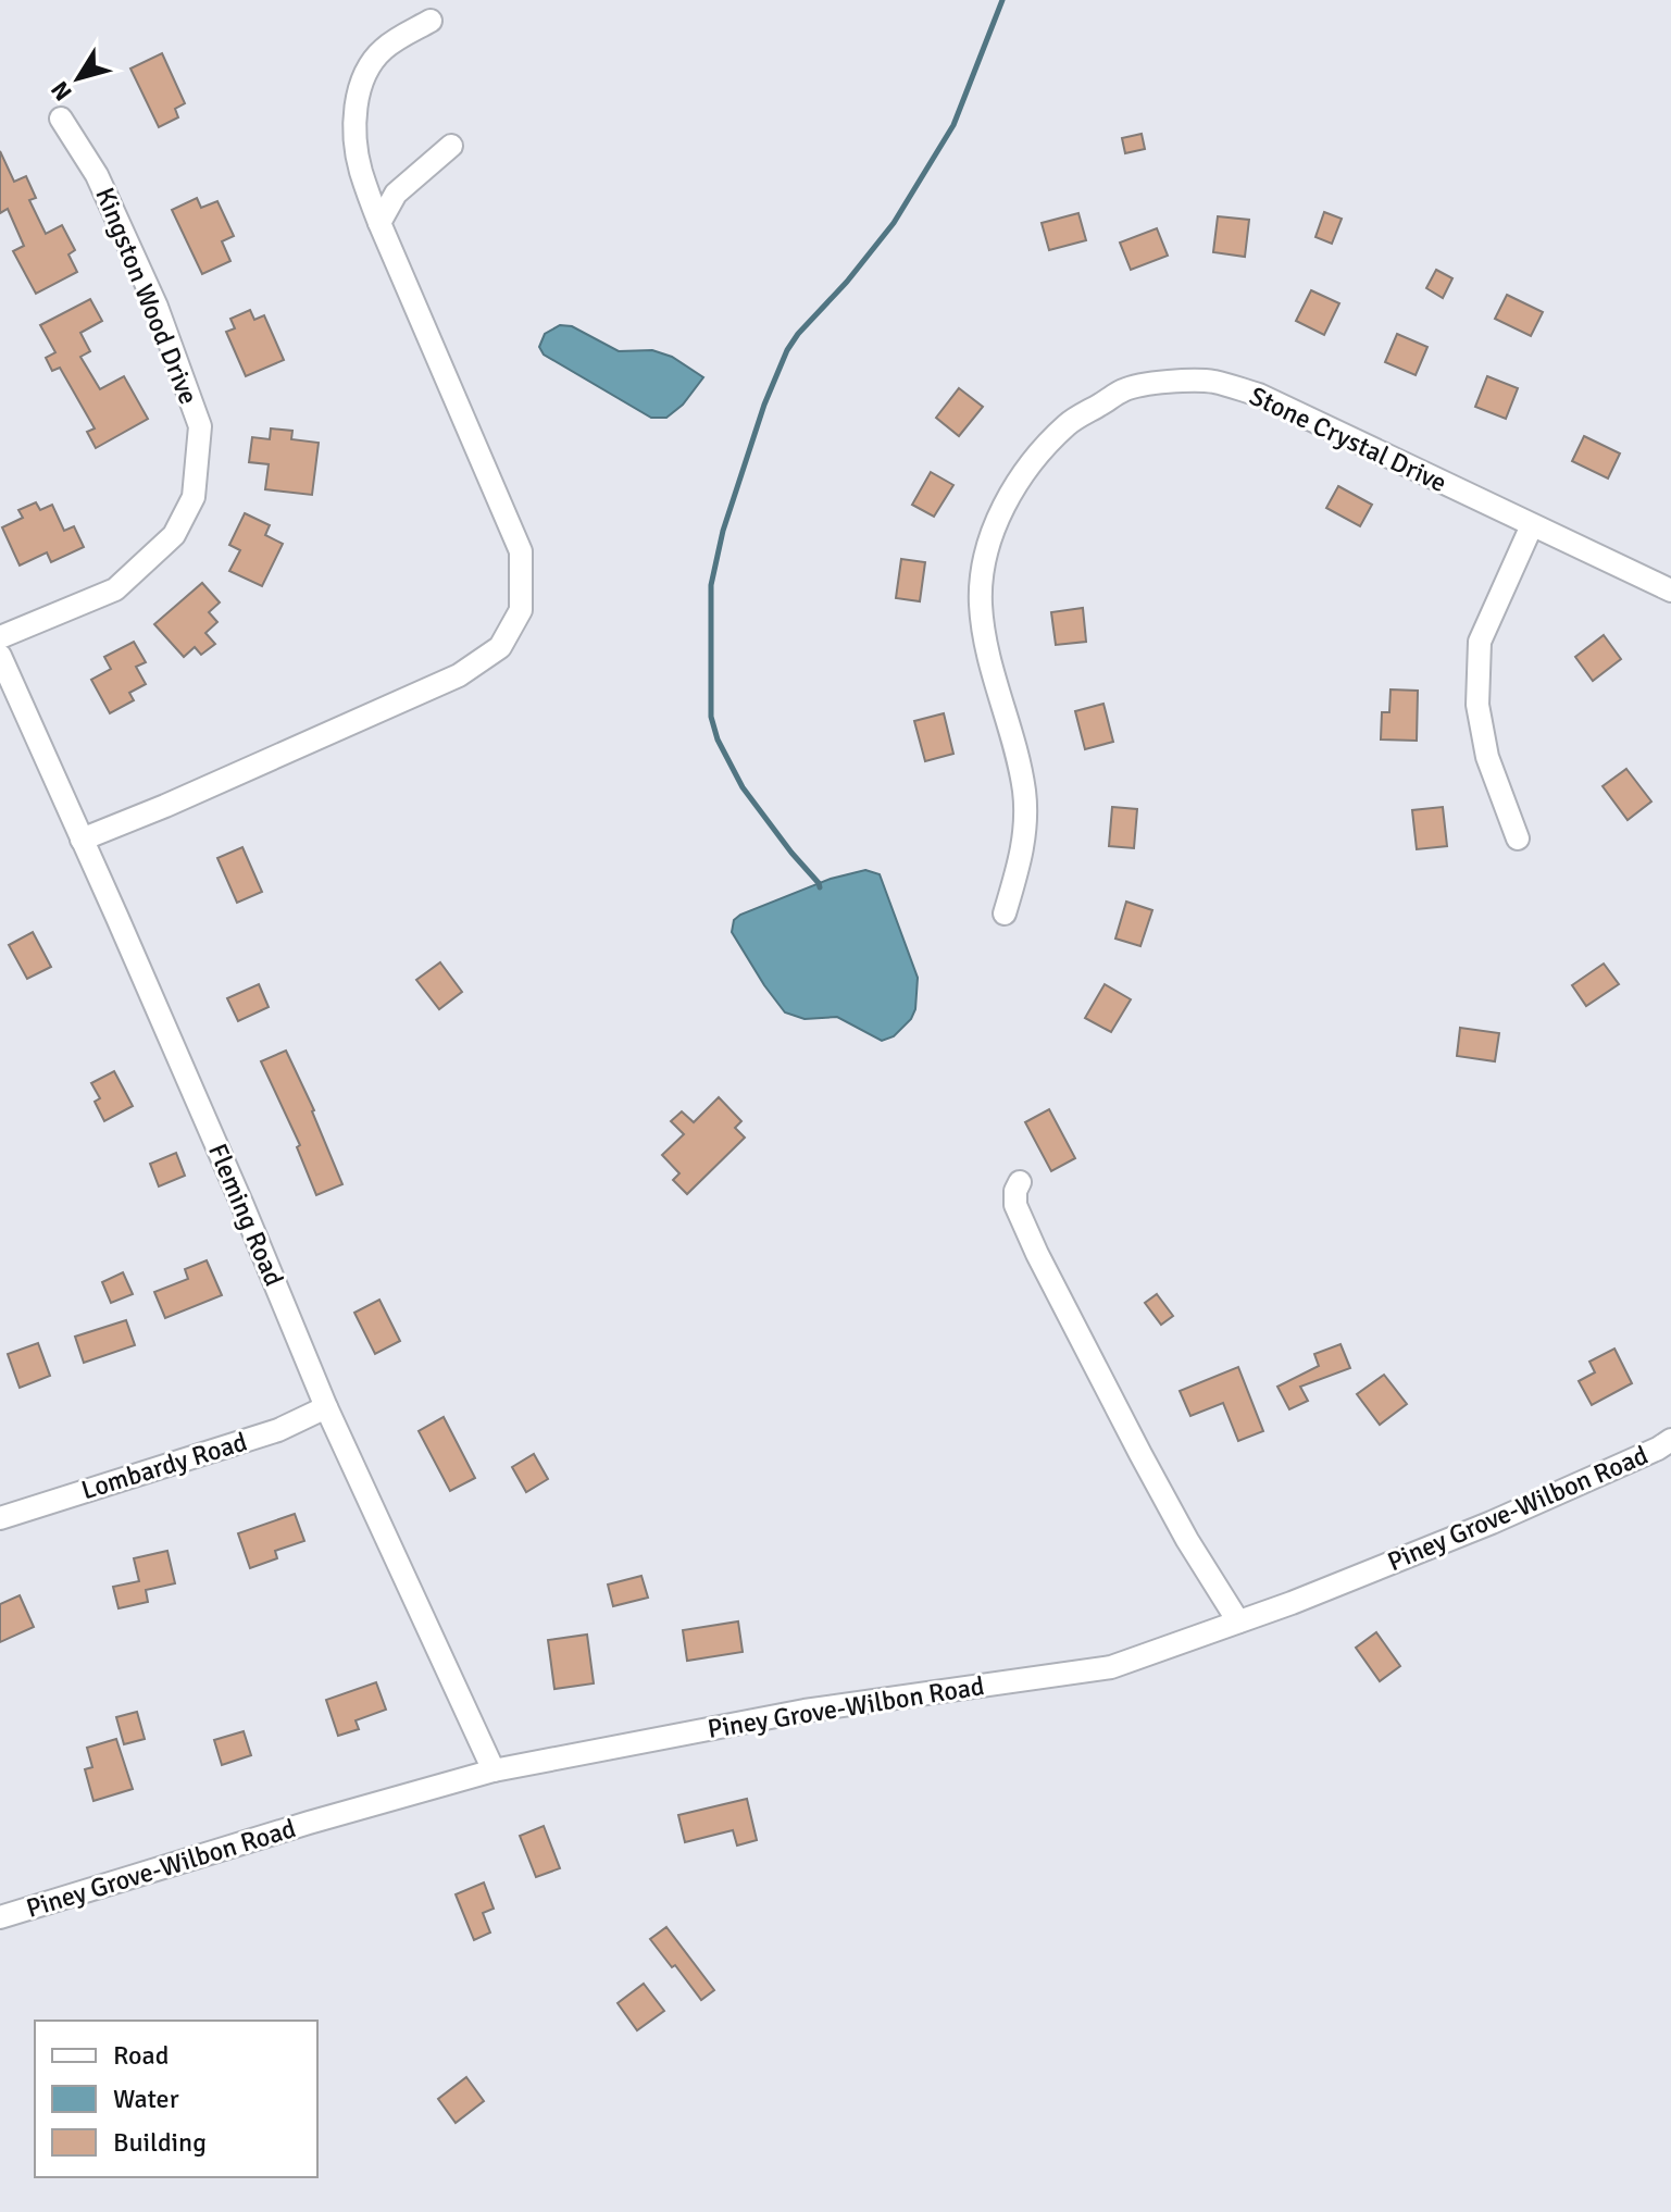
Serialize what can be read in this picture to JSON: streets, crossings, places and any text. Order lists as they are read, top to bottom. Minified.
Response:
{"streets":{"street":["Kingston Wood Drive","Stone Crystal Drive","Fleming Road","Lombardy Road","Piney Grove-Wilbon Road"]},"crossings":[["Fleming Road","Lombardy Road"],["Fleming Road","Piney Grove-Wilbon Road"]],"legend":["Road","Water","Building"],"north":"bottom left"}
